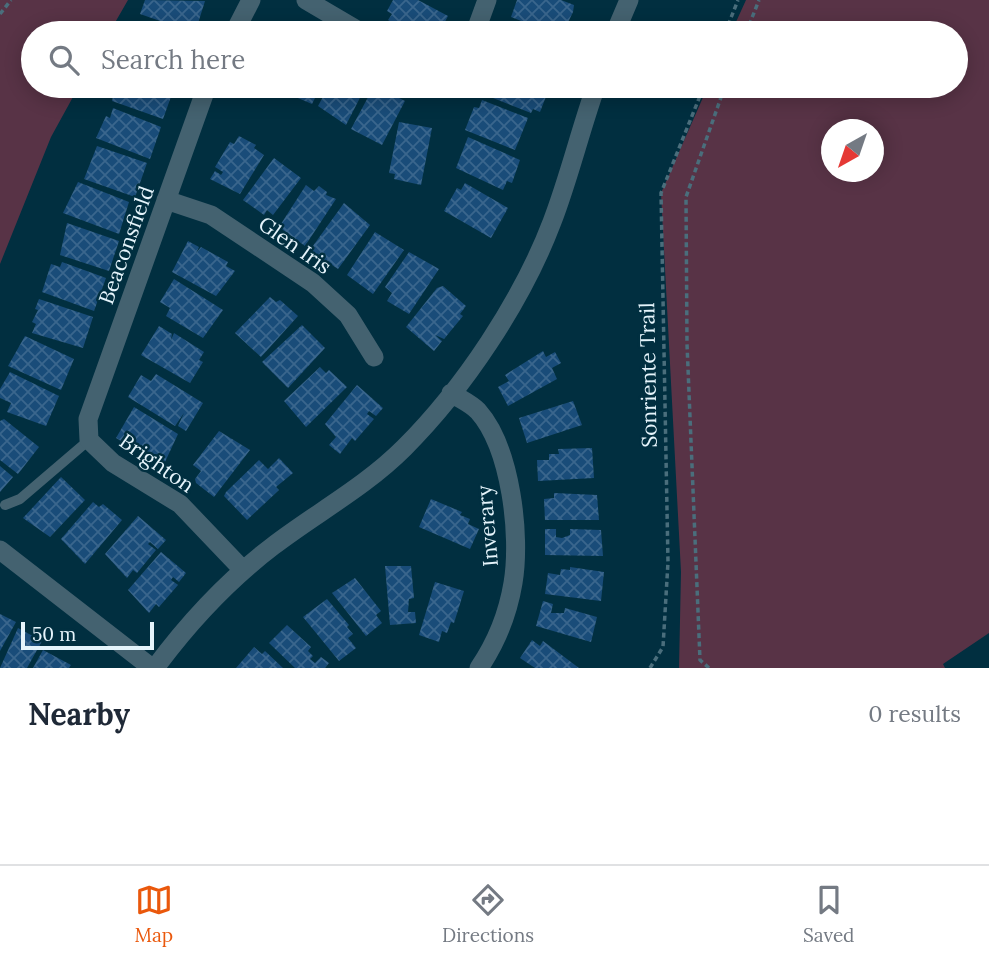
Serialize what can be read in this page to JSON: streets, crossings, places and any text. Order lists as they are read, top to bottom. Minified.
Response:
{"streets":{"street":["Beaconsfield","Glen Iris","Brighton","Inverary"],"path":["Sonriente Trail"]},"crossings":[["Beaconsfield","Glen Iris"],["Beaconsfield","Brighton"]],"scale_bar":"50 m","north":"bottom left","page":{"search":"Search here","scale":"50 m","heading":["Nearby","0 results"],"nav":["Map","Directions","Saved"]}}
